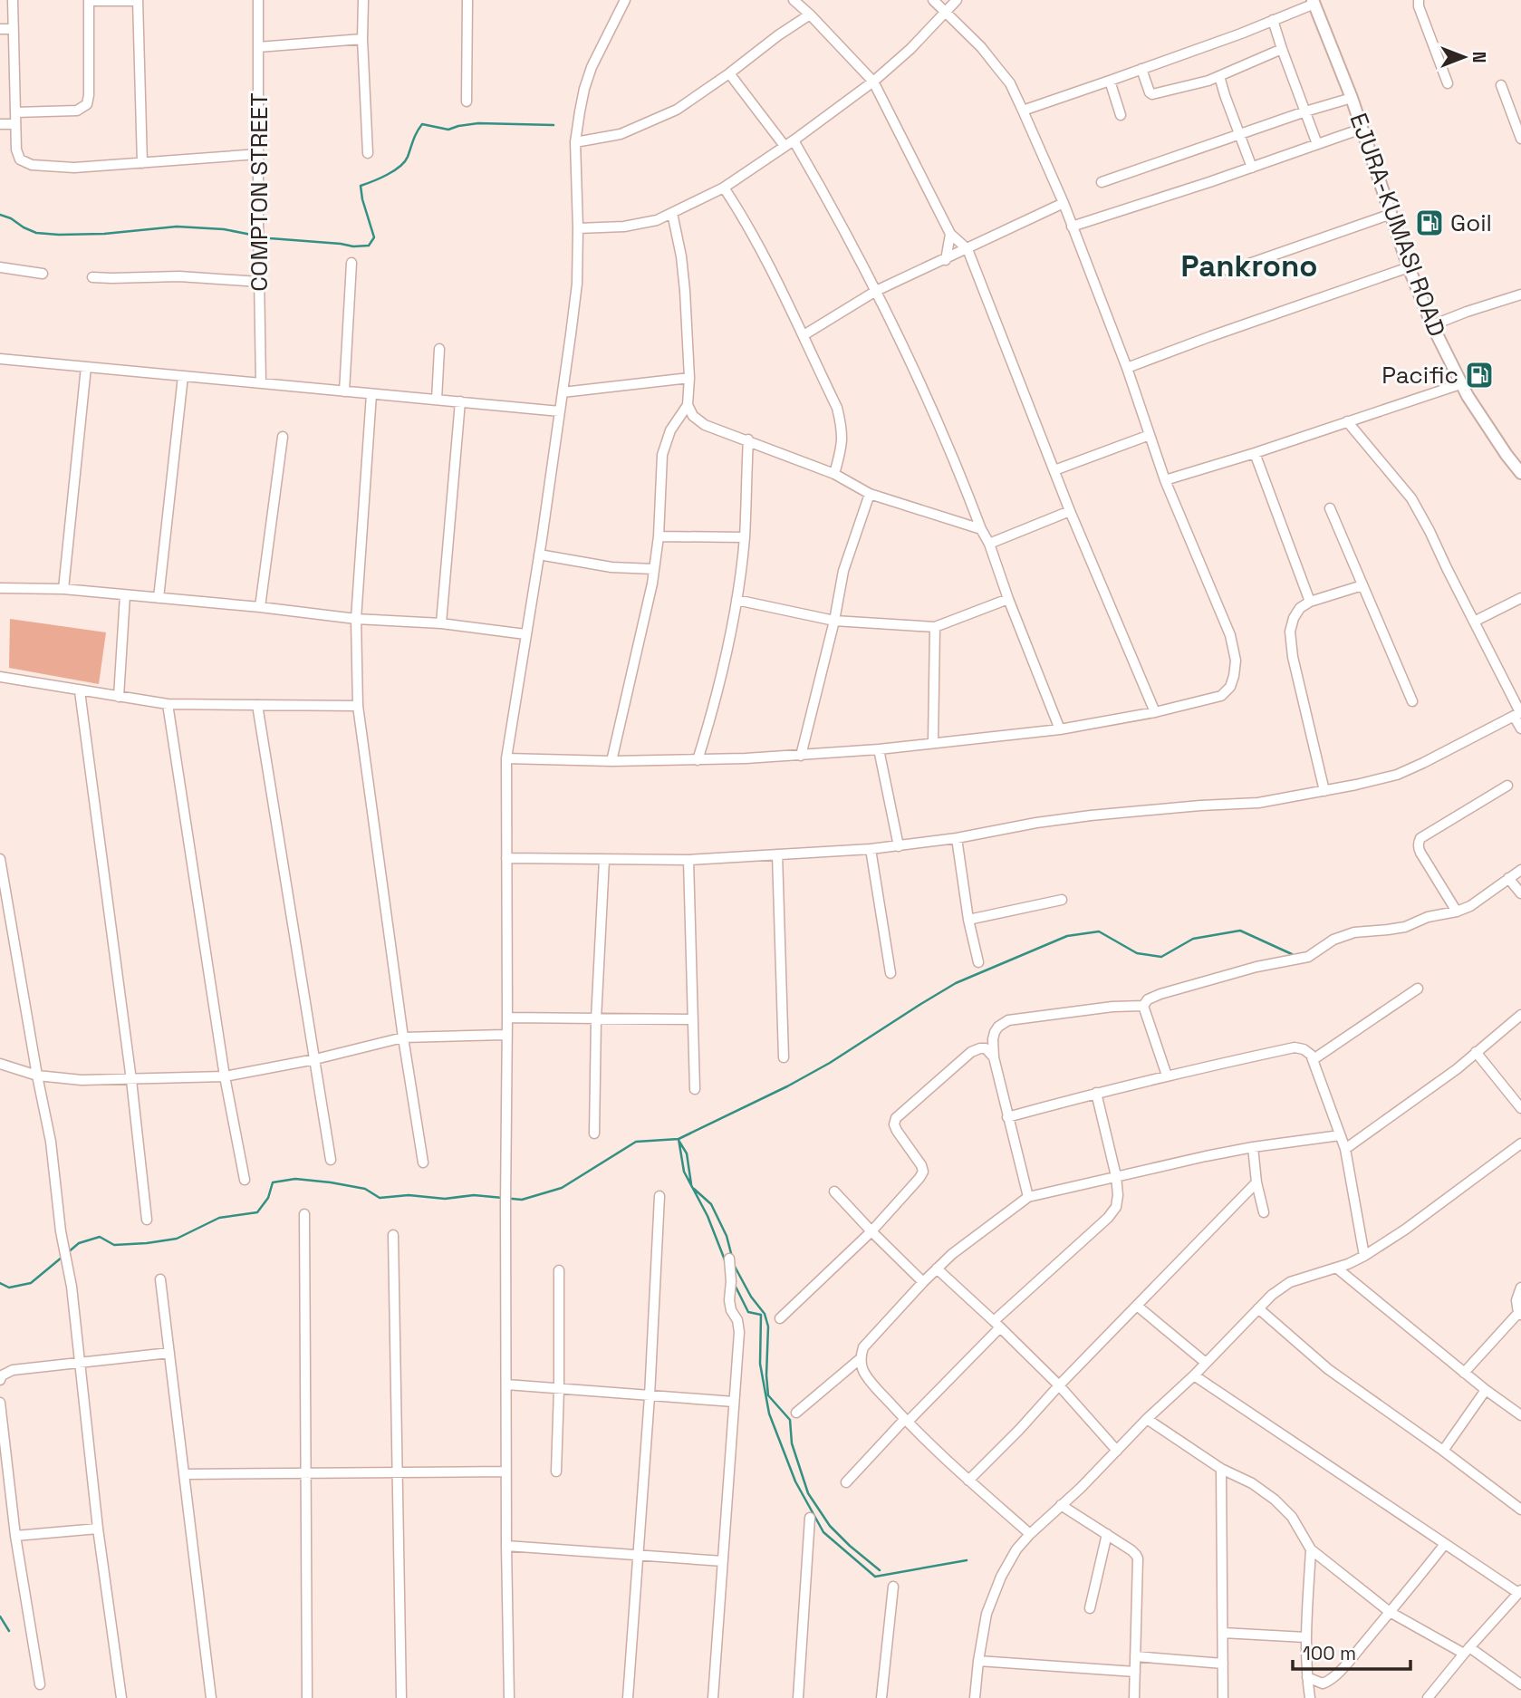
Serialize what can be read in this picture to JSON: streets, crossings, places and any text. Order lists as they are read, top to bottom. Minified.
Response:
{"streets":{"main road":["EJURA-KUMASI ROAD"],"street":["COMPTON STREET"]},"districts":["Pankrono"],"places":{"fuel station":["Goil","Pacific"]},"scale_bar":"100 m","north":"right"}
